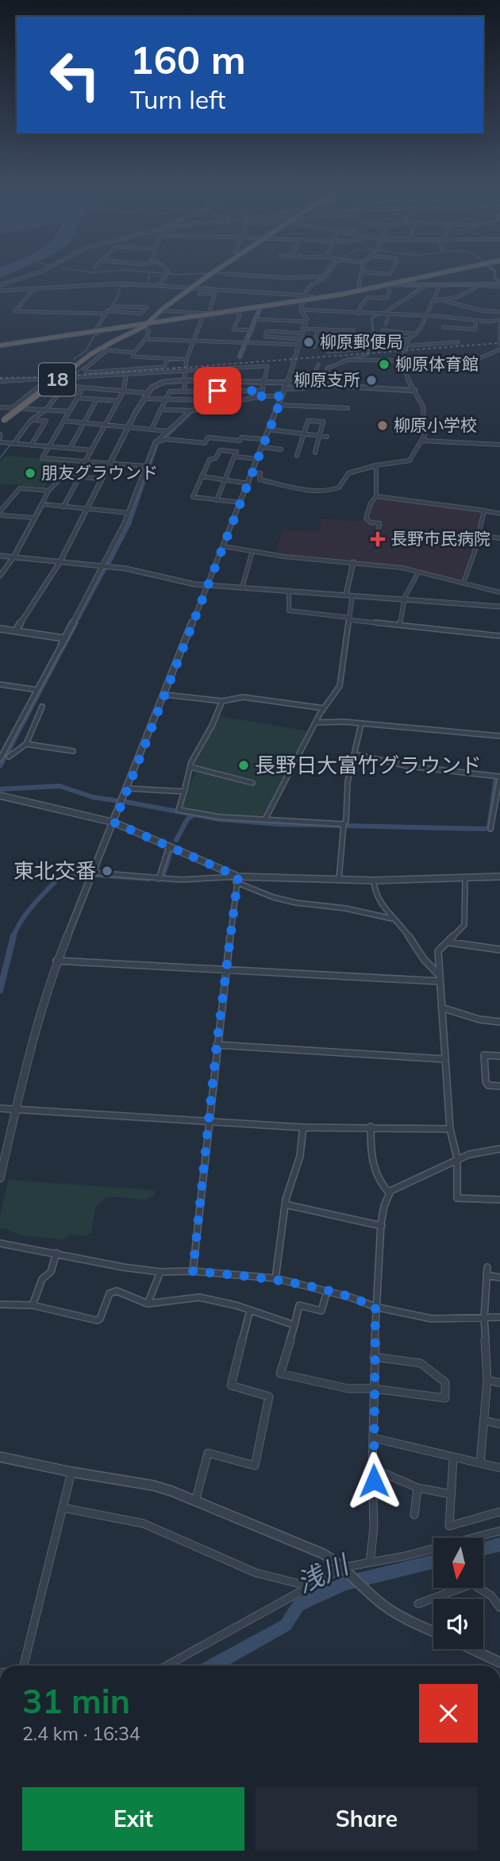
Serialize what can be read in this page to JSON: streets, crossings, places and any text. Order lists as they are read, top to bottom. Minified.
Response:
{"streets":{"highway":["18"]},"water":["浅川"],"places":{"other":["柳原郵便局","柳原体育館","柳原支所","柳原小学校","朋友グラウンド","長野日大富竹グラウンド","東北交番"],"health":["長野市民病院"]},"north":"bottom","page":{"turn":["160 m","Turn left"],"heading":["31 min","2.4 km · 16:34"],"buttons":["Exit","Share"]}}
